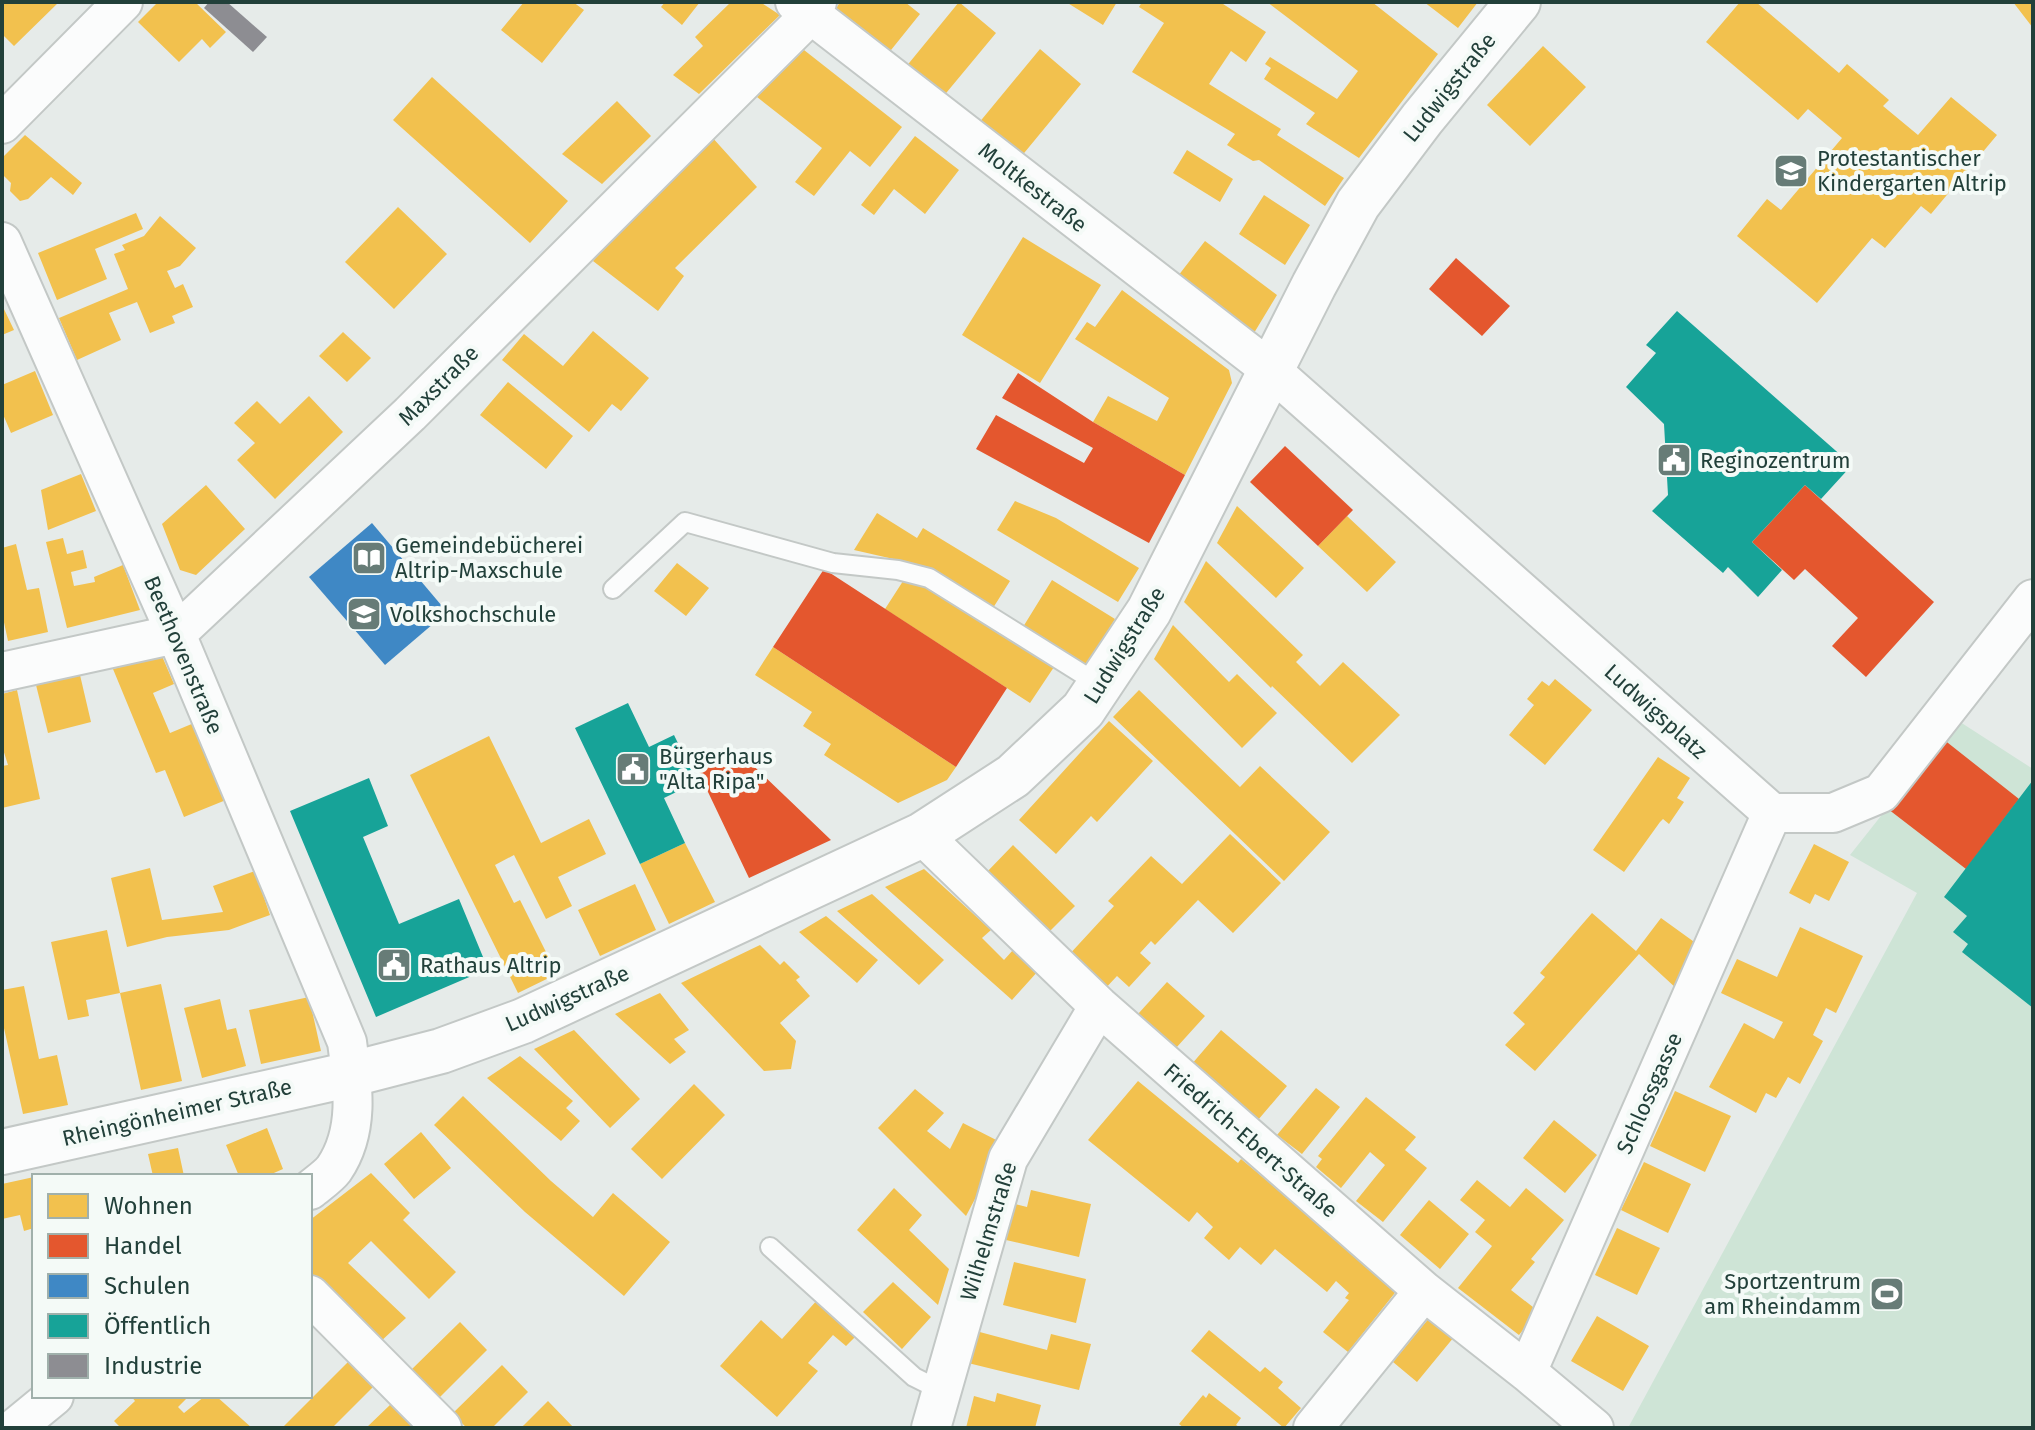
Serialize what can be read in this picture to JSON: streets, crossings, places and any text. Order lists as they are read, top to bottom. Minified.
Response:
{"streets":{"street":["Ludwigstraße","Moltkestraße","Maxstraße","Beethovenstraße","Ludwigsplatz","Schlossgasse","Rheingönheimer Straße","Friedrich-Ebert-Straße","Wilhelmstraße"]},"crossings":[["Ludwigstraße","Moltkestraße"],["Ludwigstraße","Beethovenstraße"],["Ludwigstraße","Ludwigsplatz"],["Ludwigstraße","Rheingönheimer Straße"],["Ludwigstraße","Friedrich-Ebert-Straße"],["Moltkestraße","Maxstraße"],["Moltkestraße","Ludwigsplatz"],["Maxstraße","Beethovenstraße"],["Beethovenstraße","Rheingönheimer Straße"],["Ludwigsplatz","Schlossgasse"],["Schlossgasse","Friedrich-Ebert-Straße"],["Friedrich-Ebert-Straße","Wilhelmstraße"]],"places":{"school or university":["Protestantischer Kindergarten Altrip","Volkshochschule"],"public building":["Reginozentrum","Bürgerhaus \"Alta Ripa\"","Rathaus Altrip"],"library":["Gemeindebücherei Altrip-Maxschule"],"sports":["Sportzentrum am Rheindamm"]},"legend":["Wohnen","Handel","Schulen","Öffentlich","Industrie"]}
